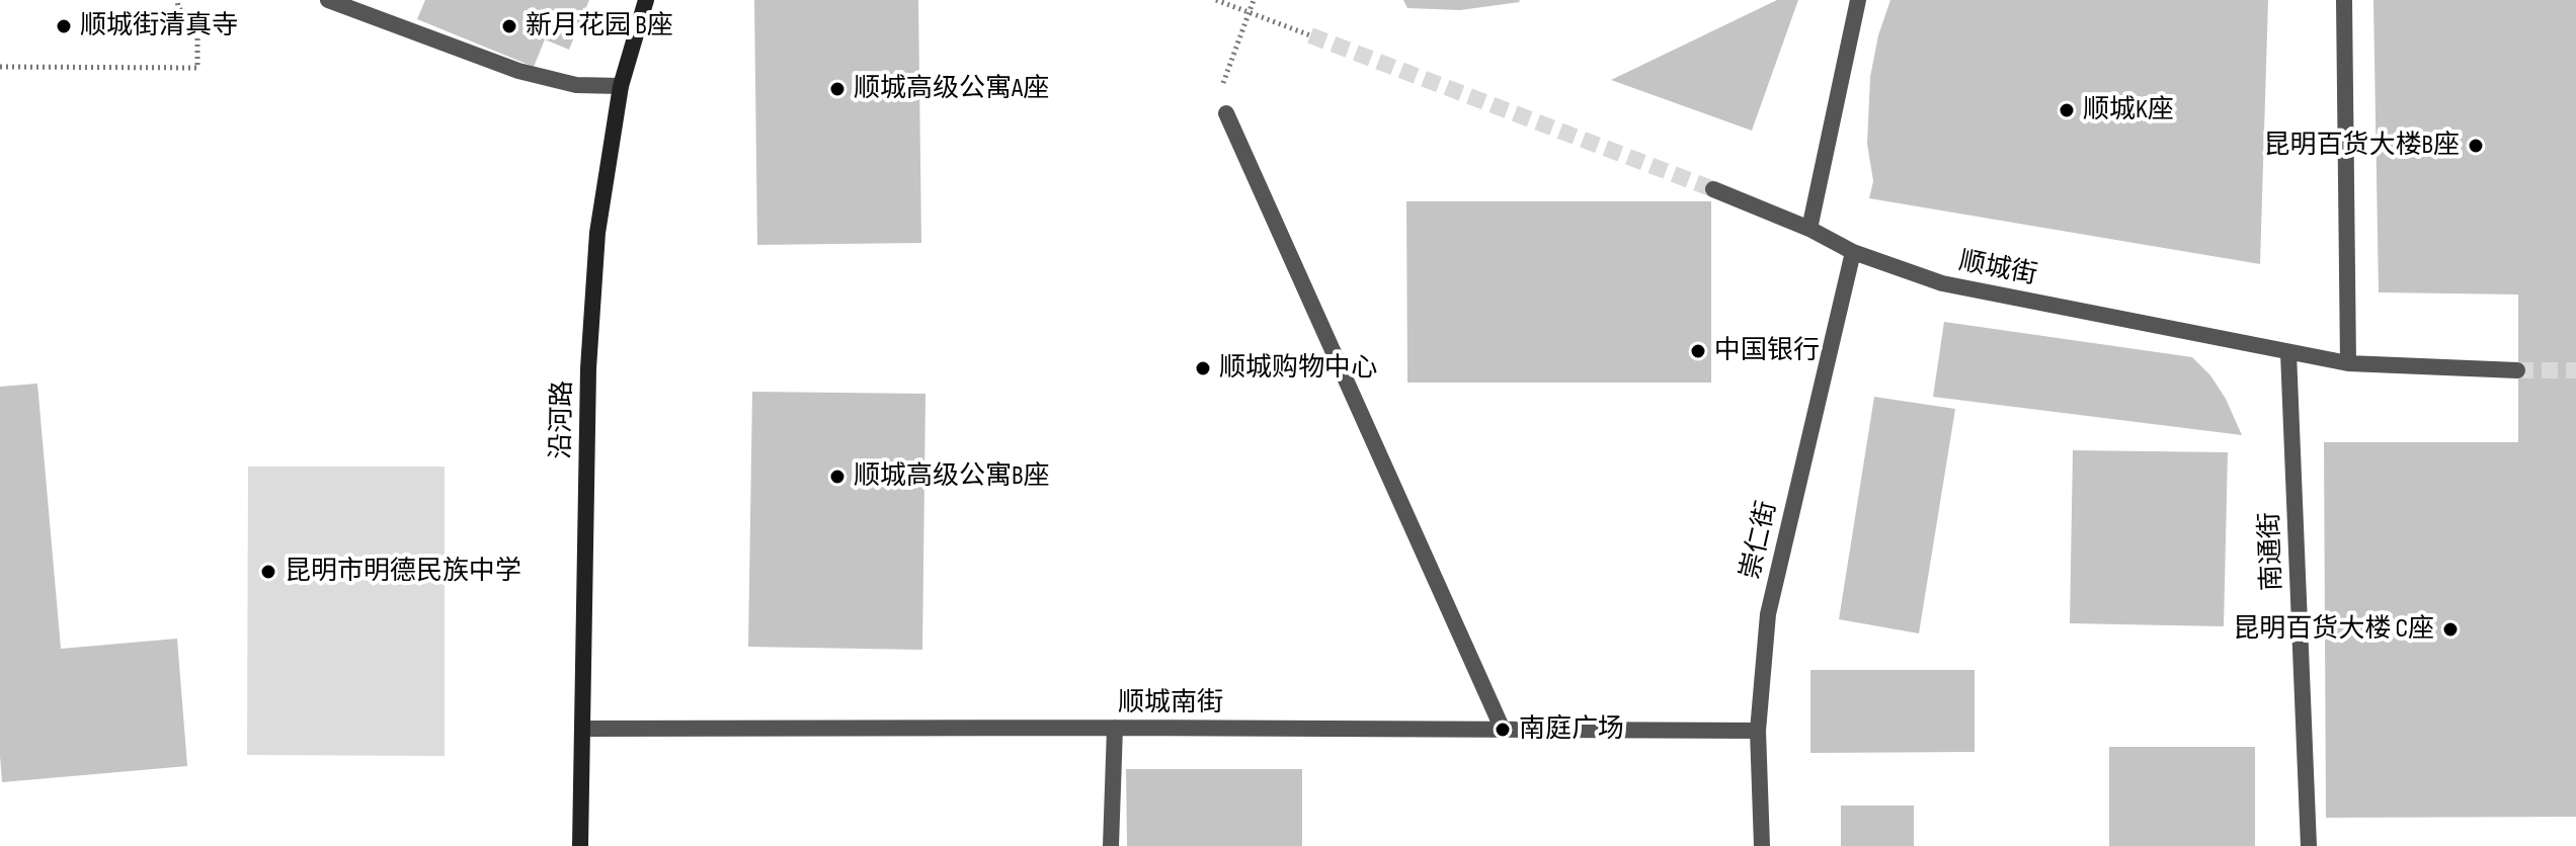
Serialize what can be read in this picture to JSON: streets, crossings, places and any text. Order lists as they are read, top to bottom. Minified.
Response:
{"streets":{"street":["顺城街","沿河路","崇仁街","南通街","顺城南街"]},"crossings":[["顺城街","崇仁街"],["顺城街","南通街"],["沿河路","顺城南街"],["崇仁街","顺城南街"]],"places":["顺城街清真寺","新月花园 B座","顺城高级公寓A座","顺城K座","昆明百货大楼B座","中国银行","顺城购物中心","顺城高级公寓B座","昆明市明德民族中学","昆明百货大楼 C座","南庭广场"]}
